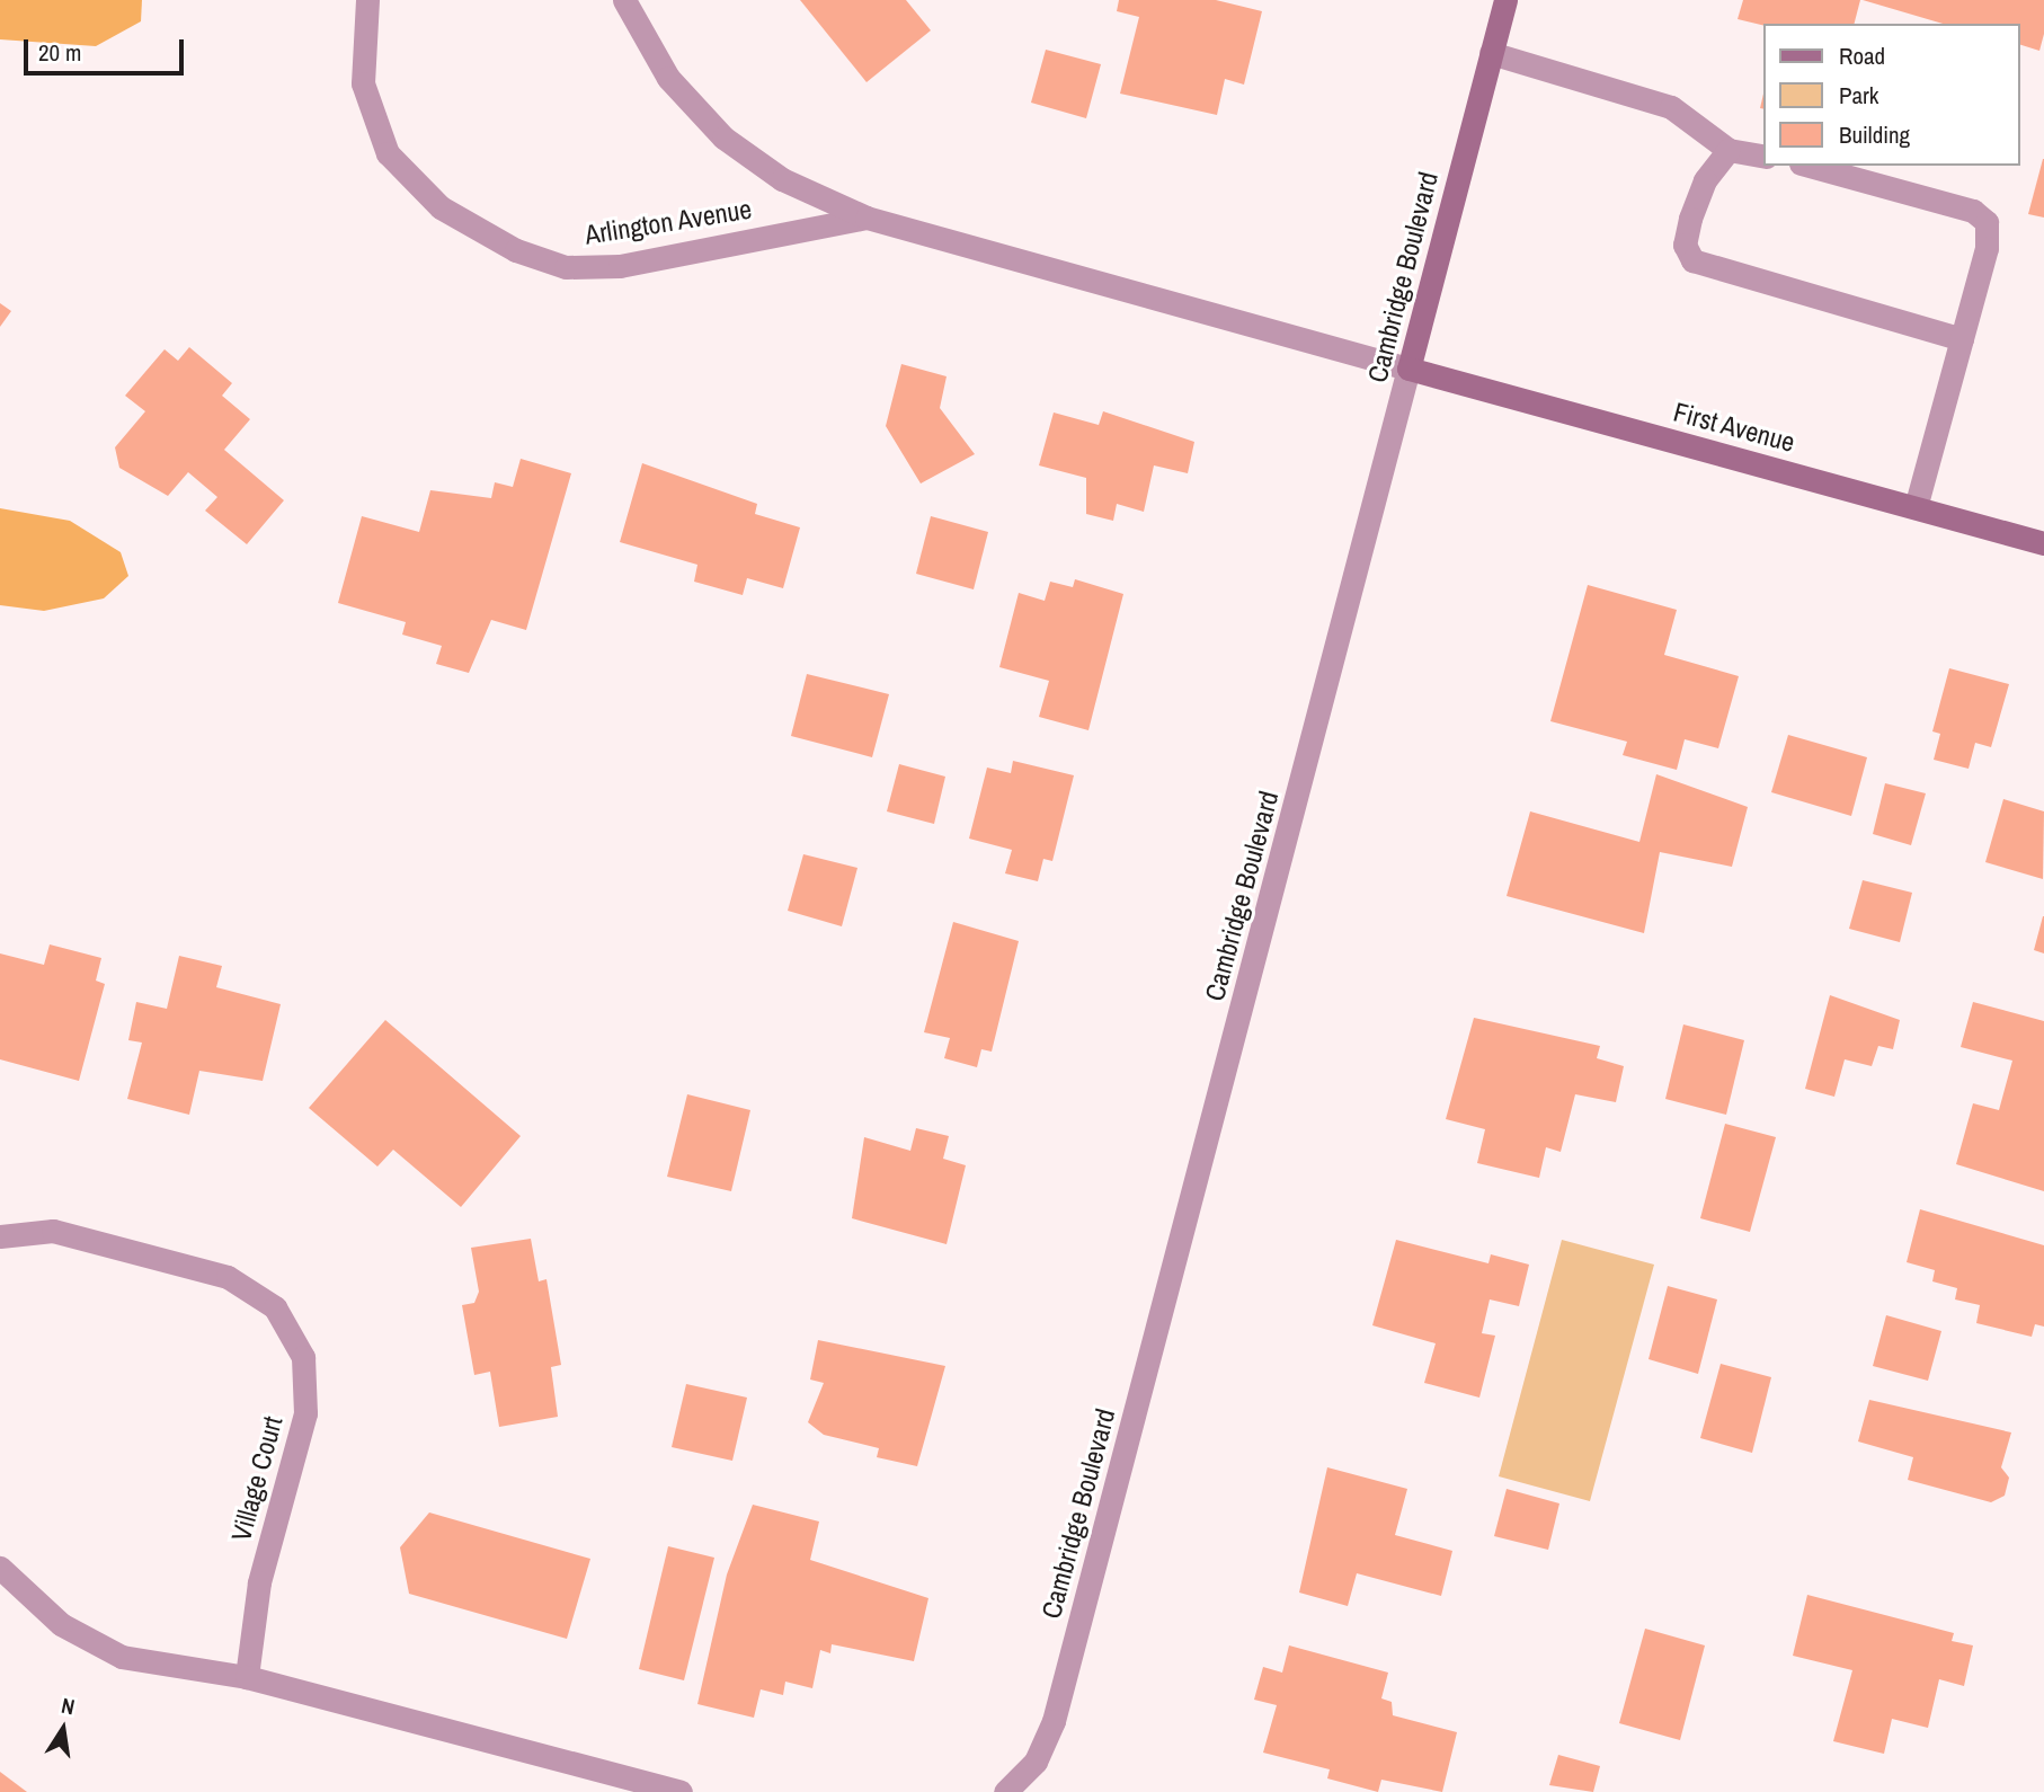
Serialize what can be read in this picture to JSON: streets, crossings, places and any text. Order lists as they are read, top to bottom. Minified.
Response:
{"streets":{"street":["Arlington Avenue","Cambridge Boulevard","First Avenue","Village Court"]},"crossings":[["Arlington Avenue","Cambridge Boulevard"],["Arlington Avenue","First Avenue"],["Cambridge Boulevard","First Avenue"]],"legend":["Road","Park","Building"],"scale_bar":"20 m","north":"top"}
